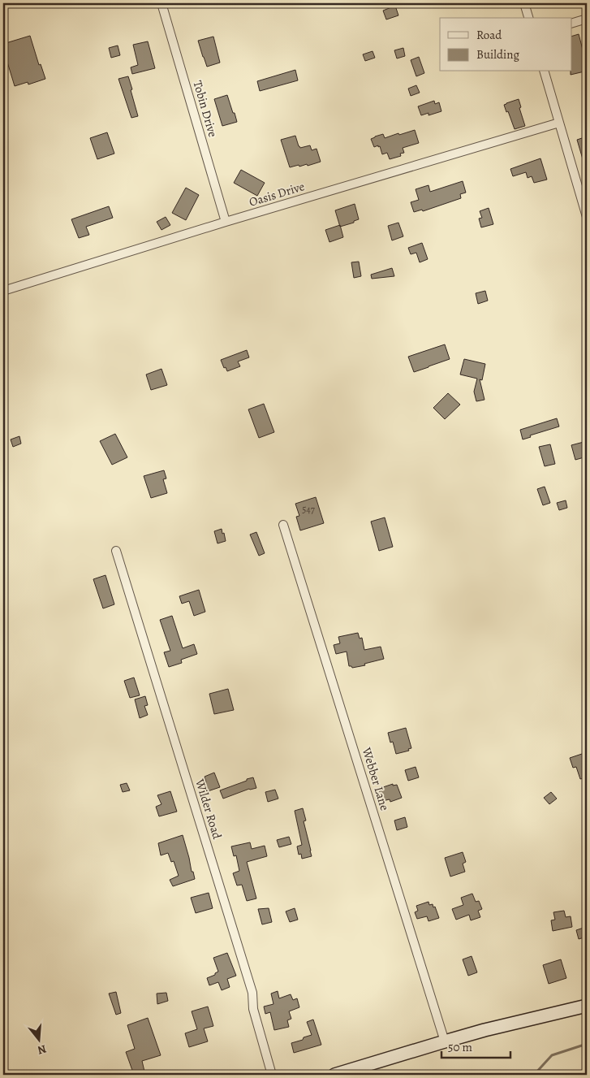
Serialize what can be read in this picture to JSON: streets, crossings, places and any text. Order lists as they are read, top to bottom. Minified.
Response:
{"streets":{"street":["Tobin Drive","Oasis Drive","Webber Lane","Wilder Road"]},"crossings":[["Tobin Drive","Oasis Drive"]],"house_numbers":["547"],"legend":["Road","Building"],"scale_bar":"50 m","north":"bottom"}
